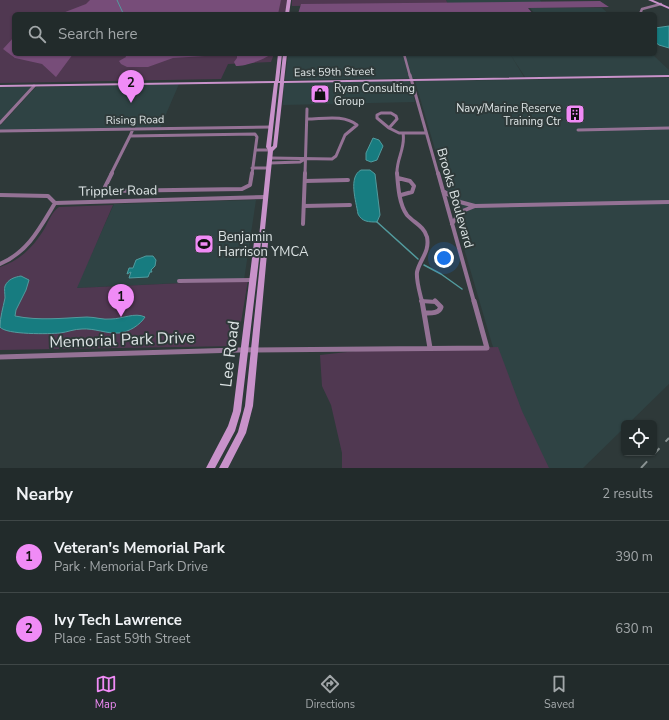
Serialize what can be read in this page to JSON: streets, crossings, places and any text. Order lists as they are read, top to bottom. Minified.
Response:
{"streets":{"street":["East 59th Street","Rising Road","Trippler Road","Brooks Boulevard","Memorial Park Drive","Lee Road"]},"crossings":[["East 59th Street","Brooks Boulevard"],["East 59th Street","Lee Road"],["Rising Road","Lee Road"],["Trippler Road","Lee Road"],["Brooks Boulevard","Memorial Park Drive"],["Memorial Park Drive","Lee Road"]],"places":{"shop":["Ryan Consulting Group"],"building":["Navy/Marine Reserve Training Ctr"],"sports":["Benjamin Harrison YMCA"]},"page":{"search":"Search here","pins":["2","1"],"heading":["Nearby","2 results"],"list":[{"mark":"1","name":"Veteran's Memorial Park","note":"Park · Memorial Park Drive","value":"390 m"},{"mark":"2","name":"Ivy Tech Lawrence","note":"Place · East 59th Street","value":"630 m"}],"nav":["Map","Directions","Saved"]}}
